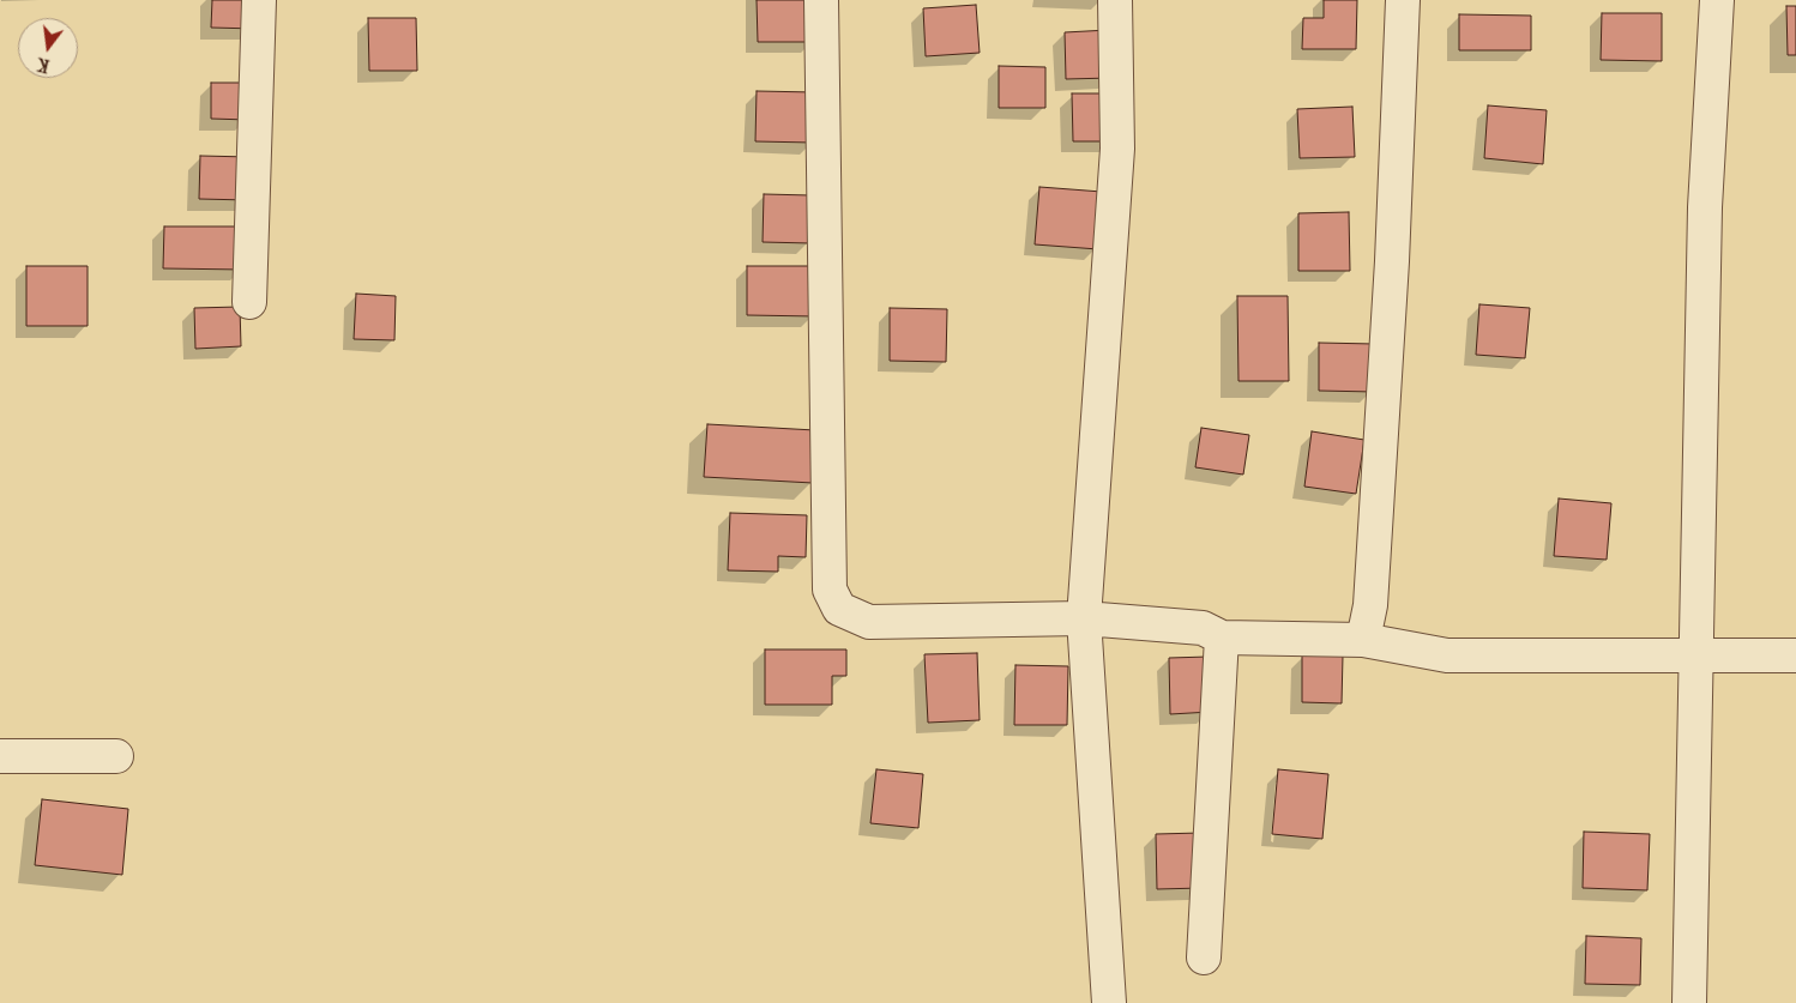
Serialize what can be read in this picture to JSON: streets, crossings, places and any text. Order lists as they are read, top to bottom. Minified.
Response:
{"north":"bottom"}
